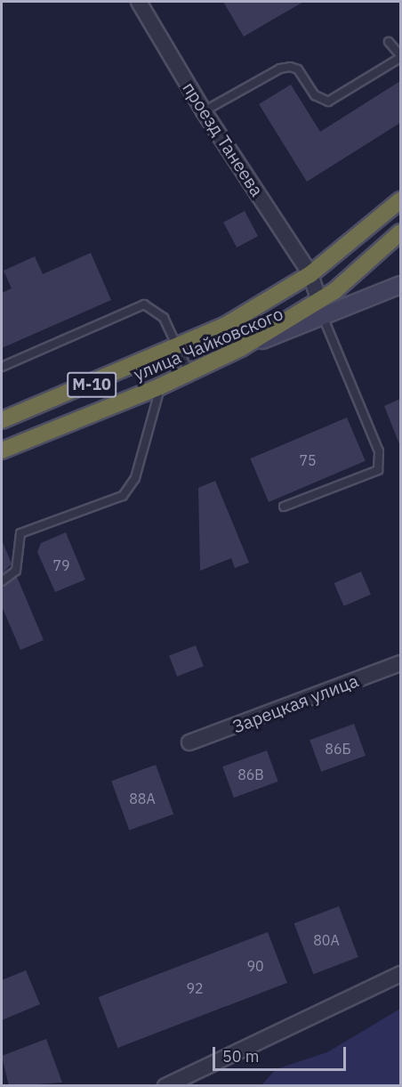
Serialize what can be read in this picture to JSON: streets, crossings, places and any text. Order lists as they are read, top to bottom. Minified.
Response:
{"streets":{"highway":["улица Чайковского","М-10"],"street":["проезд Танеева","Зарецкая улица"]},"crossings":[["проезд Танеева","улица Чайковского"],["проезд Танеева","М-10"],["улица Чайковского","М-10"]],"house_numbers":["75","79","86Б","86В","88А","80А","90","92"],"scale_bar":"50 m"}
